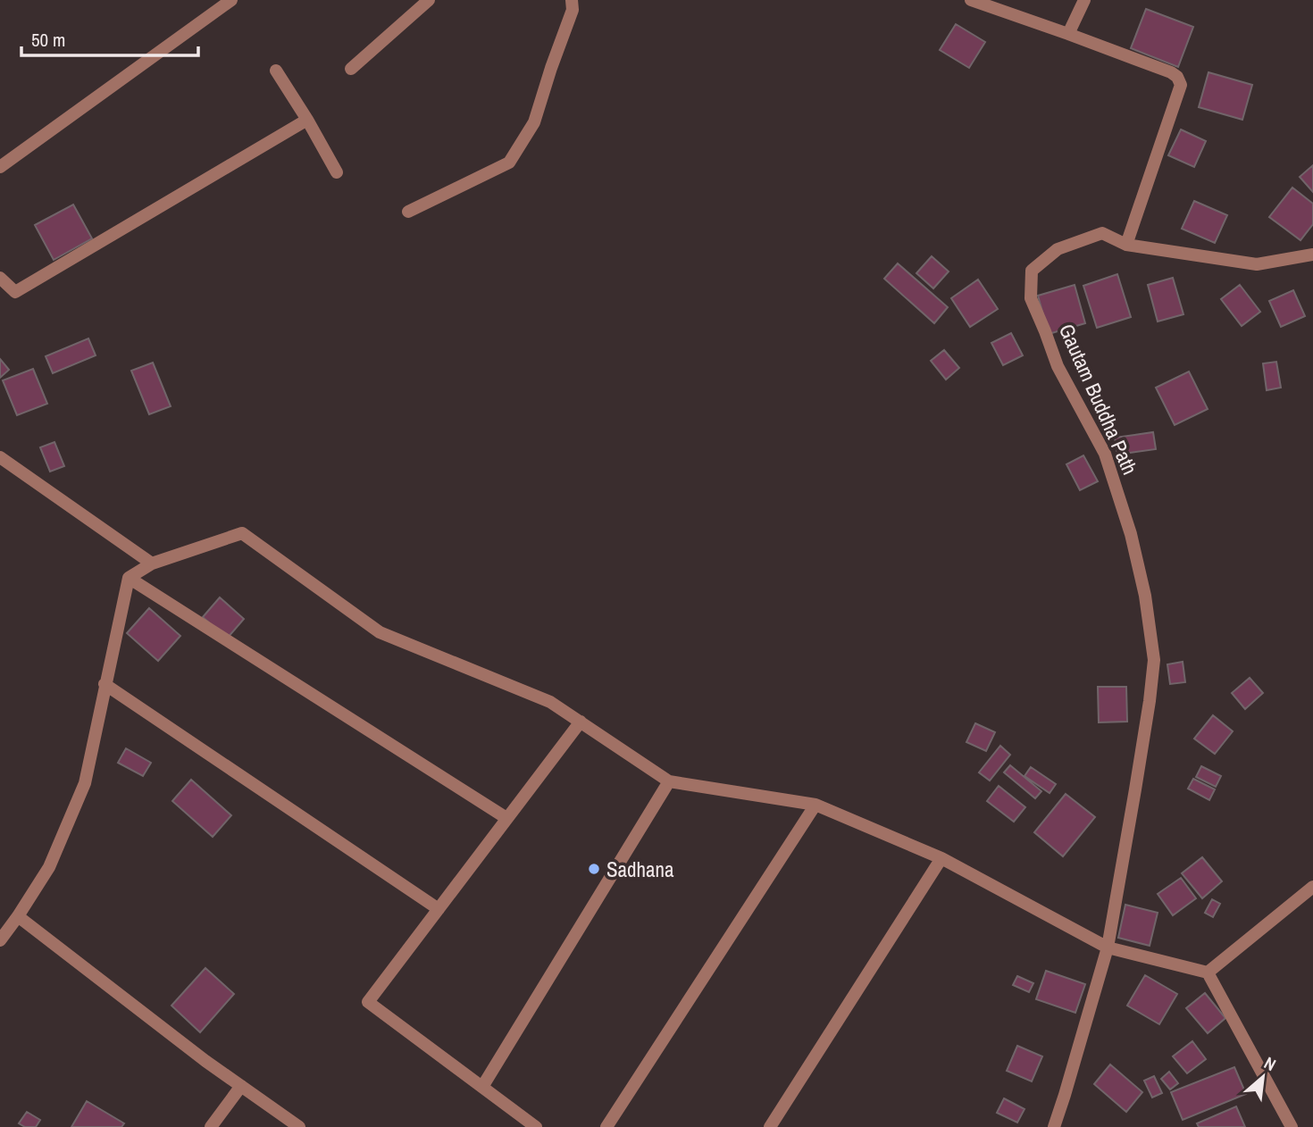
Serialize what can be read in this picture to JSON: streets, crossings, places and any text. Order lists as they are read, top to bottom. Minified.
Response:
{"streets":{"street":["Gautam Buddha Path"]},"places":["Sadhana"],"scale_bar":"50 m","north":"top right"}
